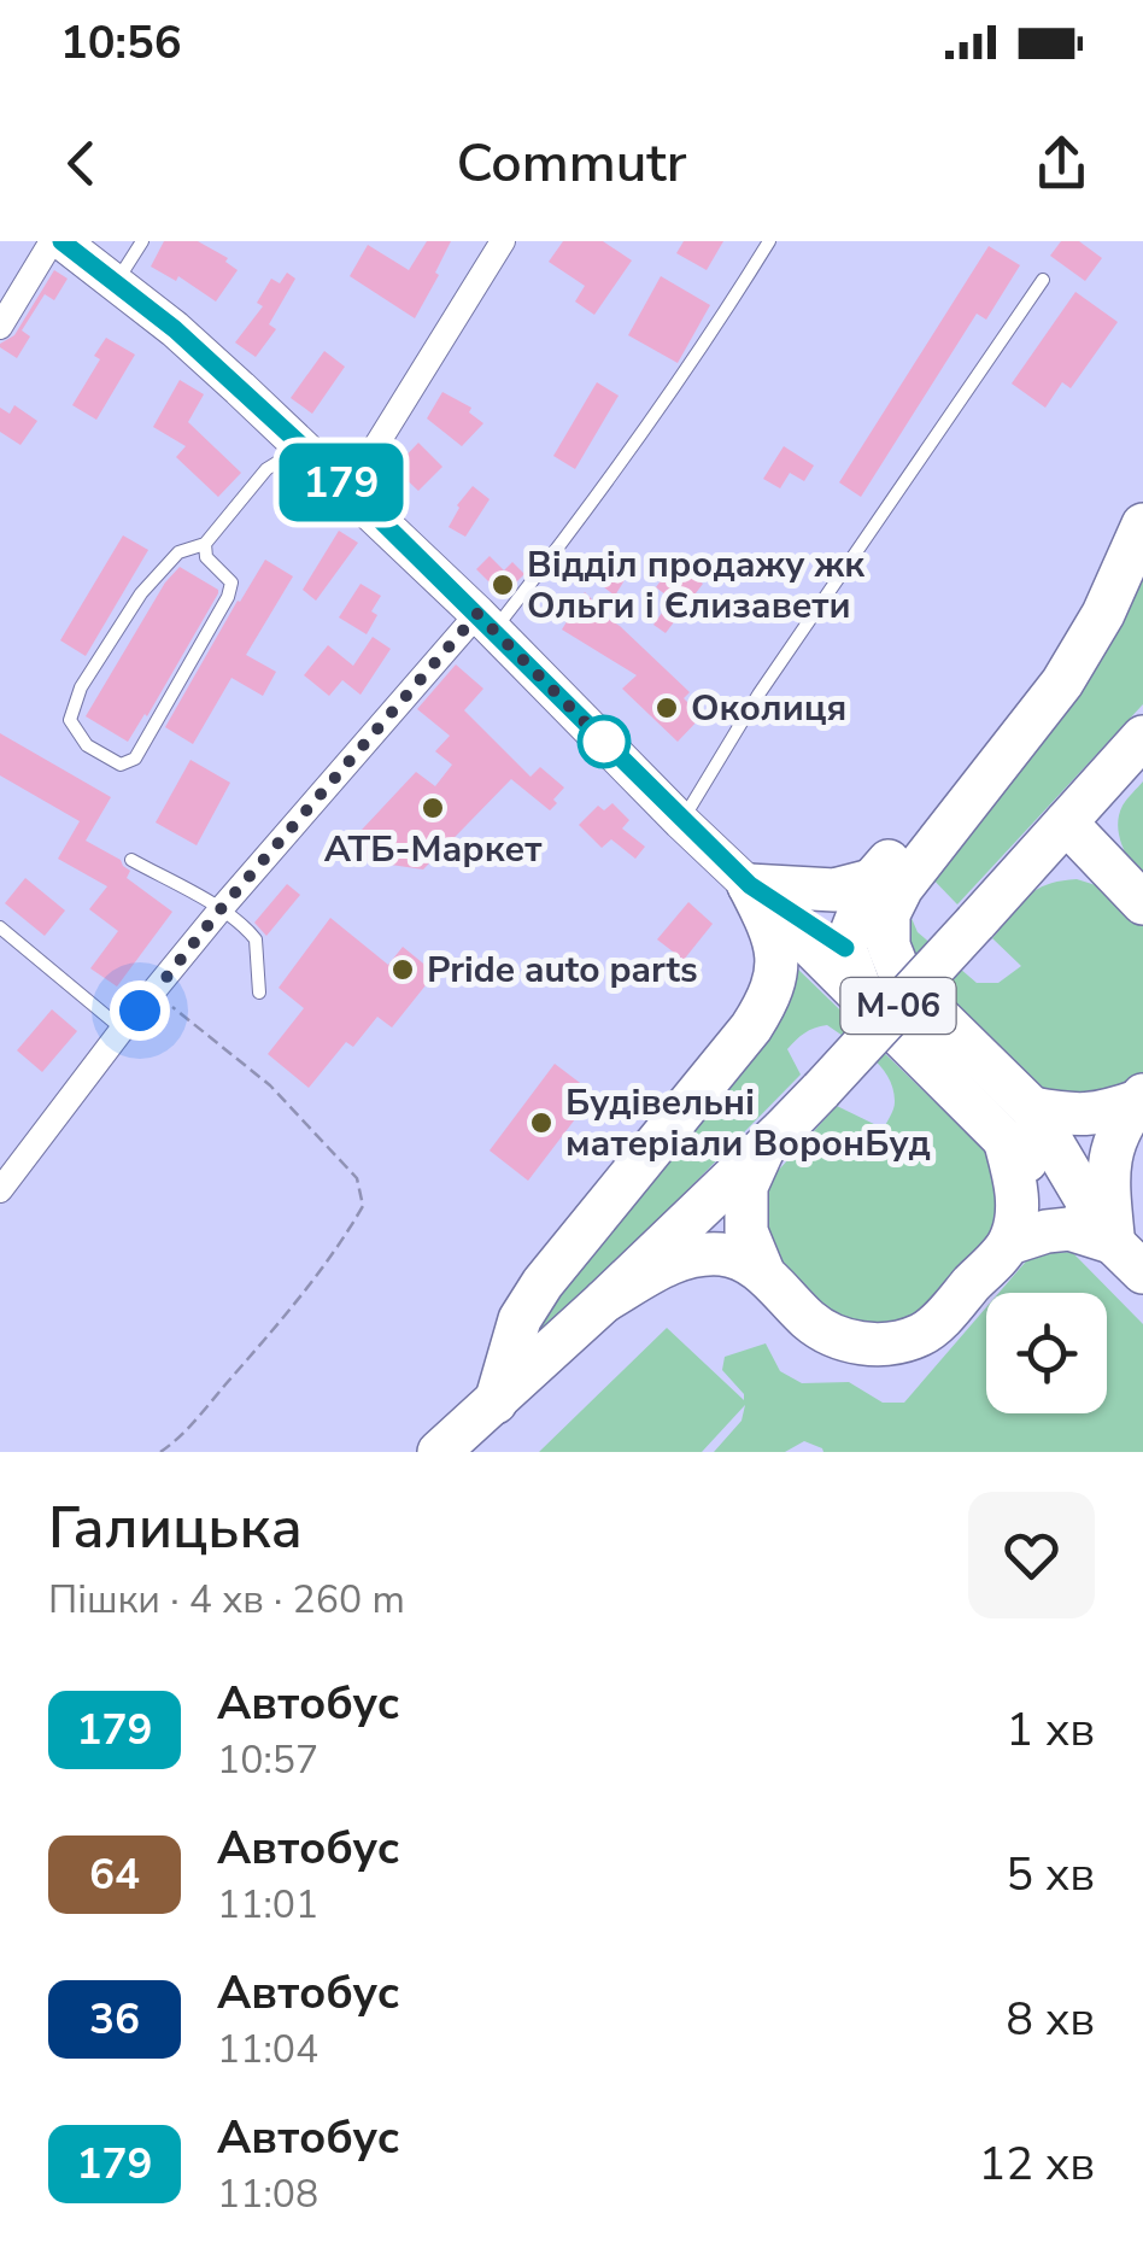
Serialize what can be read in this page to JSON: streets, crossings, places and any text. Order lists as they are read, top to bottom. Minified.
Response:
{"streets":{"highway":["М-06"]},"places":["Відділ продажу жк Ольги і Єлизавети","Околиця","ATБ-Маркет","Pride auto parts","Будівельні матеріали ВоронБуд"],"lines":["bus line 179"],"page":{"status":"10:56","header":"Commutr","on_map":"179","heading":["Галицька","Пішки · 4 хв · 260 m"],"list":[{"mark":"179","name":"Автобус","note":"10:57","value":"1 хв"},{"mark":"64","name":"Автобус","note":"11:01","value":"5 хв"},{"mark":"36","name":"Автобус","note":"11:04","value":"8 хв"},{"mark":"179","name":"Автобус","note":"11:08","value":"12 хв"}]}}
